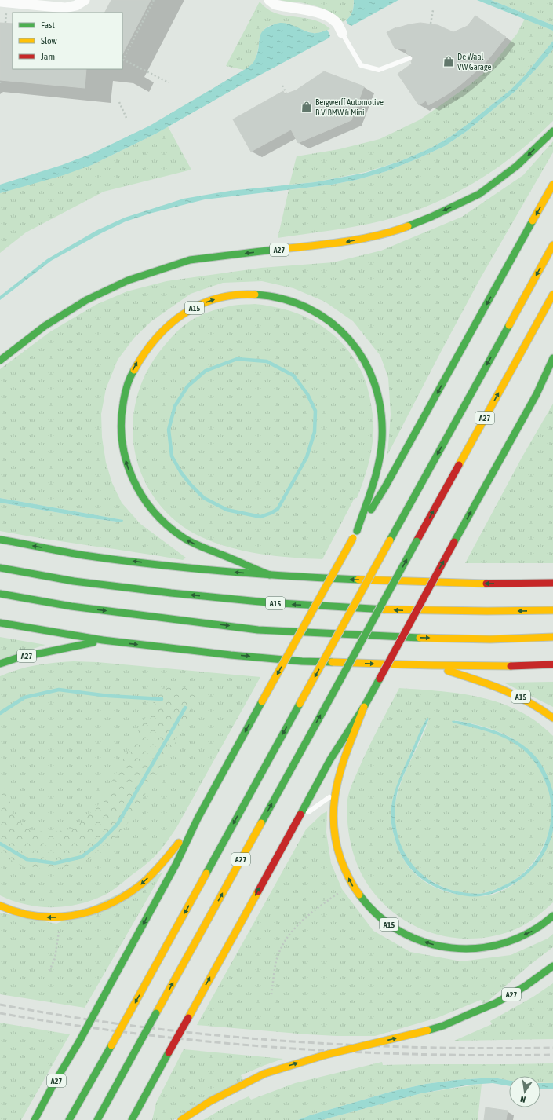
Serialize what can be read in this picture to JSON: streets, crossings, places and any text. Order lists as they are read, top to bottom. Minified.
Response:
{"streets":{"highway":["A27","A15"]},"crossings":[["A27","A15"]],"places":{"shop":["De Waal VW Garage","Bergwerff Automotive B.V. BMW & Mini"]},"legend":["Fast","Slow","Jam"],"north":"bottom"}
